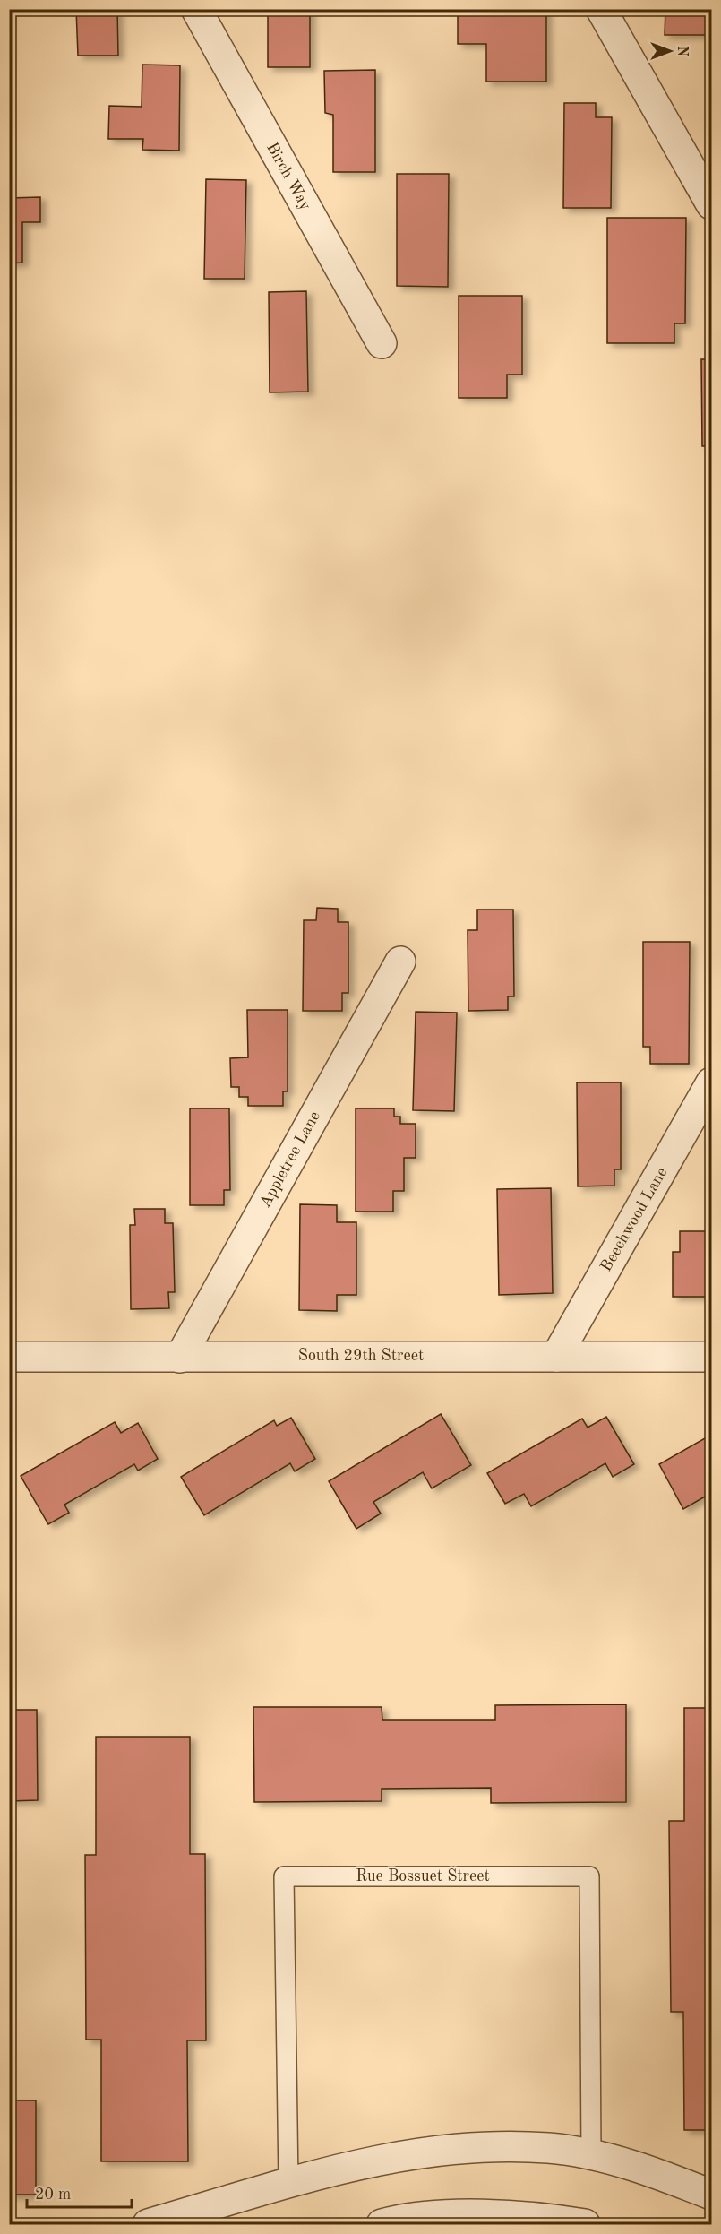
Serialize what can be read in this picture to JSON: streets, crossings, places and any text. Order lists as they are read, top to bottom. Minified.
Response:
{"streets":{"street":["Birch Way","Appletree Lane","Beechwood Lane","South 29th Street"],"lane":["Rue Bossuet Street"]},"crossings":[["Appletree Lane","South 29th Street"],["Beechwood Lane","South 29th Street"]],"scale_bar":"20 m","north":"right"}
